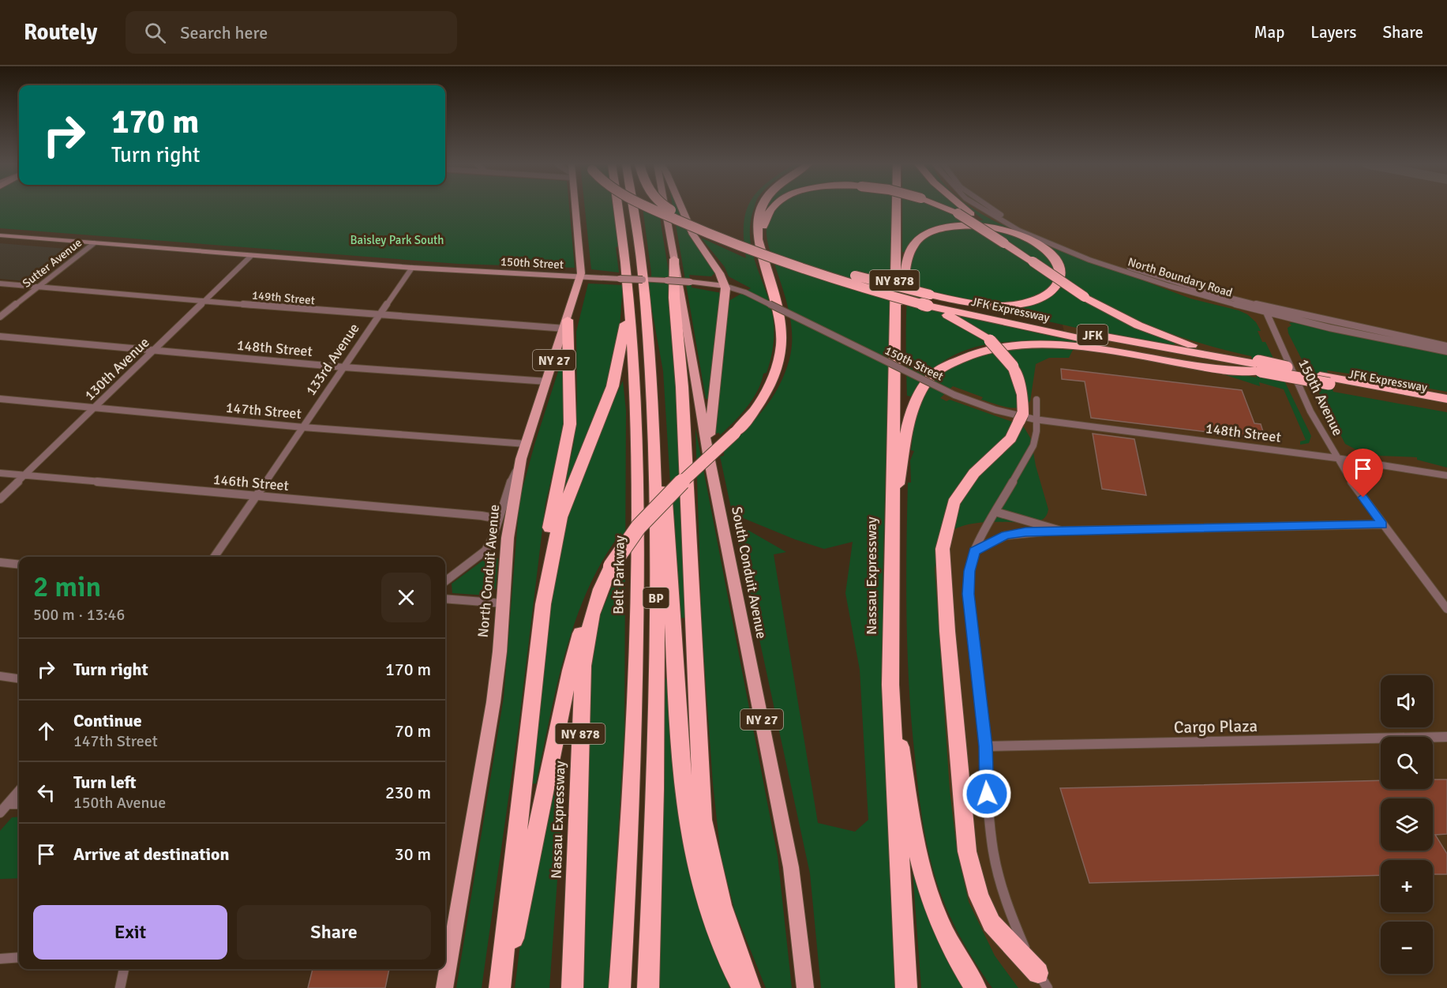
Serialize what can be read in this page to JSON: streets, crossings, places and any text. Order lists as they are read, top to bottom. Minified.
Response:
{"streets":{"highway":["NY 878","JFK Expressway","JFK","Belt Parkway","Nassau Expressway","BP"],"main road":["150th Street","NY 27","North Conduit Avenue","South Conduit Avenue"],"street":["Sutter Avenue","North Boundary Road","149th Street","148th Street","133rd Avenue","130th Avenue","150th Avenue","147th Street","146th Street","Cargo Plaza"]},"crossings":[["Sutter Avenue","150th Street"],["Sutter Avenue","149th Street"],["150th Street","148th Street"],["150th Street","133rd Avenue"],["150th Street","130th Avenue"],["150th Street","North Conduit Avenue"],["North Boundary Road","150th Avenue"],["149th Street","133rd Avenue"],["149th Street","130th Avenue"],["149th Street","North Conduit Avenue"],["148th Street","133rd Avenue"],["148th Street","130th Avenue"],["148th Street","150th Avenue"],["148th Street","North Conduit Avenue"],["133rd Avenue","147th Street"],["133rd Avenue","146th Street"],["130th Avenue","147th Street"],["130th Avenue","146th Street"],["147th Street","North Conduit Avenue"]],"parks":["Baisley Park South"],"page":{"header":"Routely","search":"Search here","nav":["Map","Layers","Share"],"turn":["170 m","Turn right"],"heading":["2 min","500 m · 13:46"],"list":[{"name":"Turn right","value":"170 m"},{"name":"Continue","note":"147th Street","value":"70 m"},{"name":"Turn left","note":"150th Avenue","value":"230 m"},{"name":"Arrive at destination","value":"30 m"}],"map_buttons":["+","−"],"buttons":["Exit","Share"]}}
